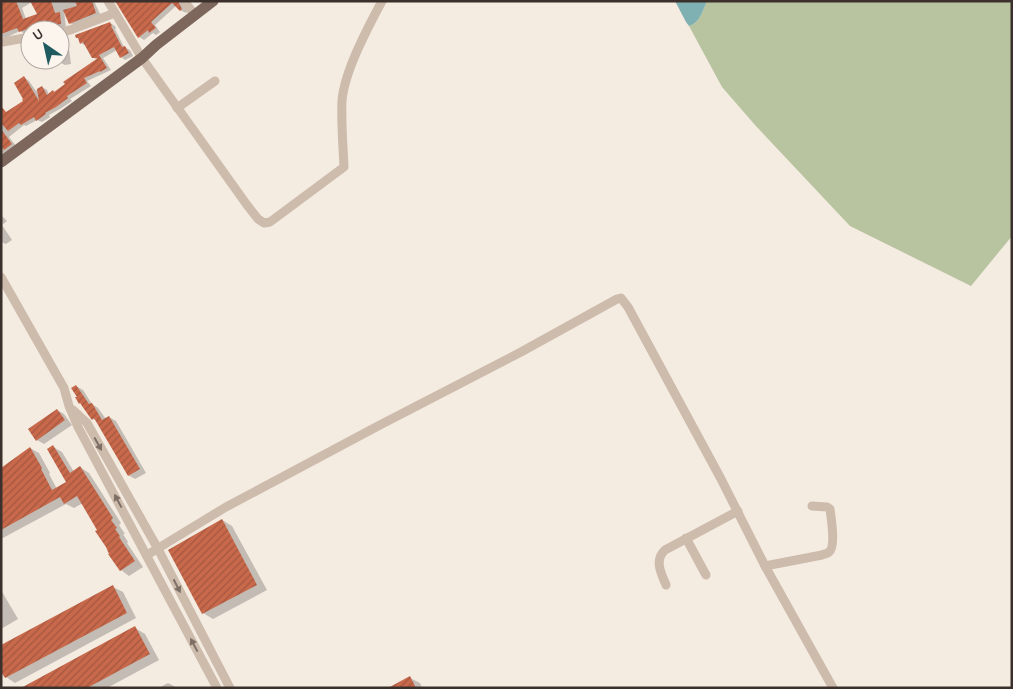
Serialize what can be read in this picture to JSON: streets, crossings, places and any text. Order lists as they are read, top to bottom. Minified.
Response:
{"north":"top left"}
